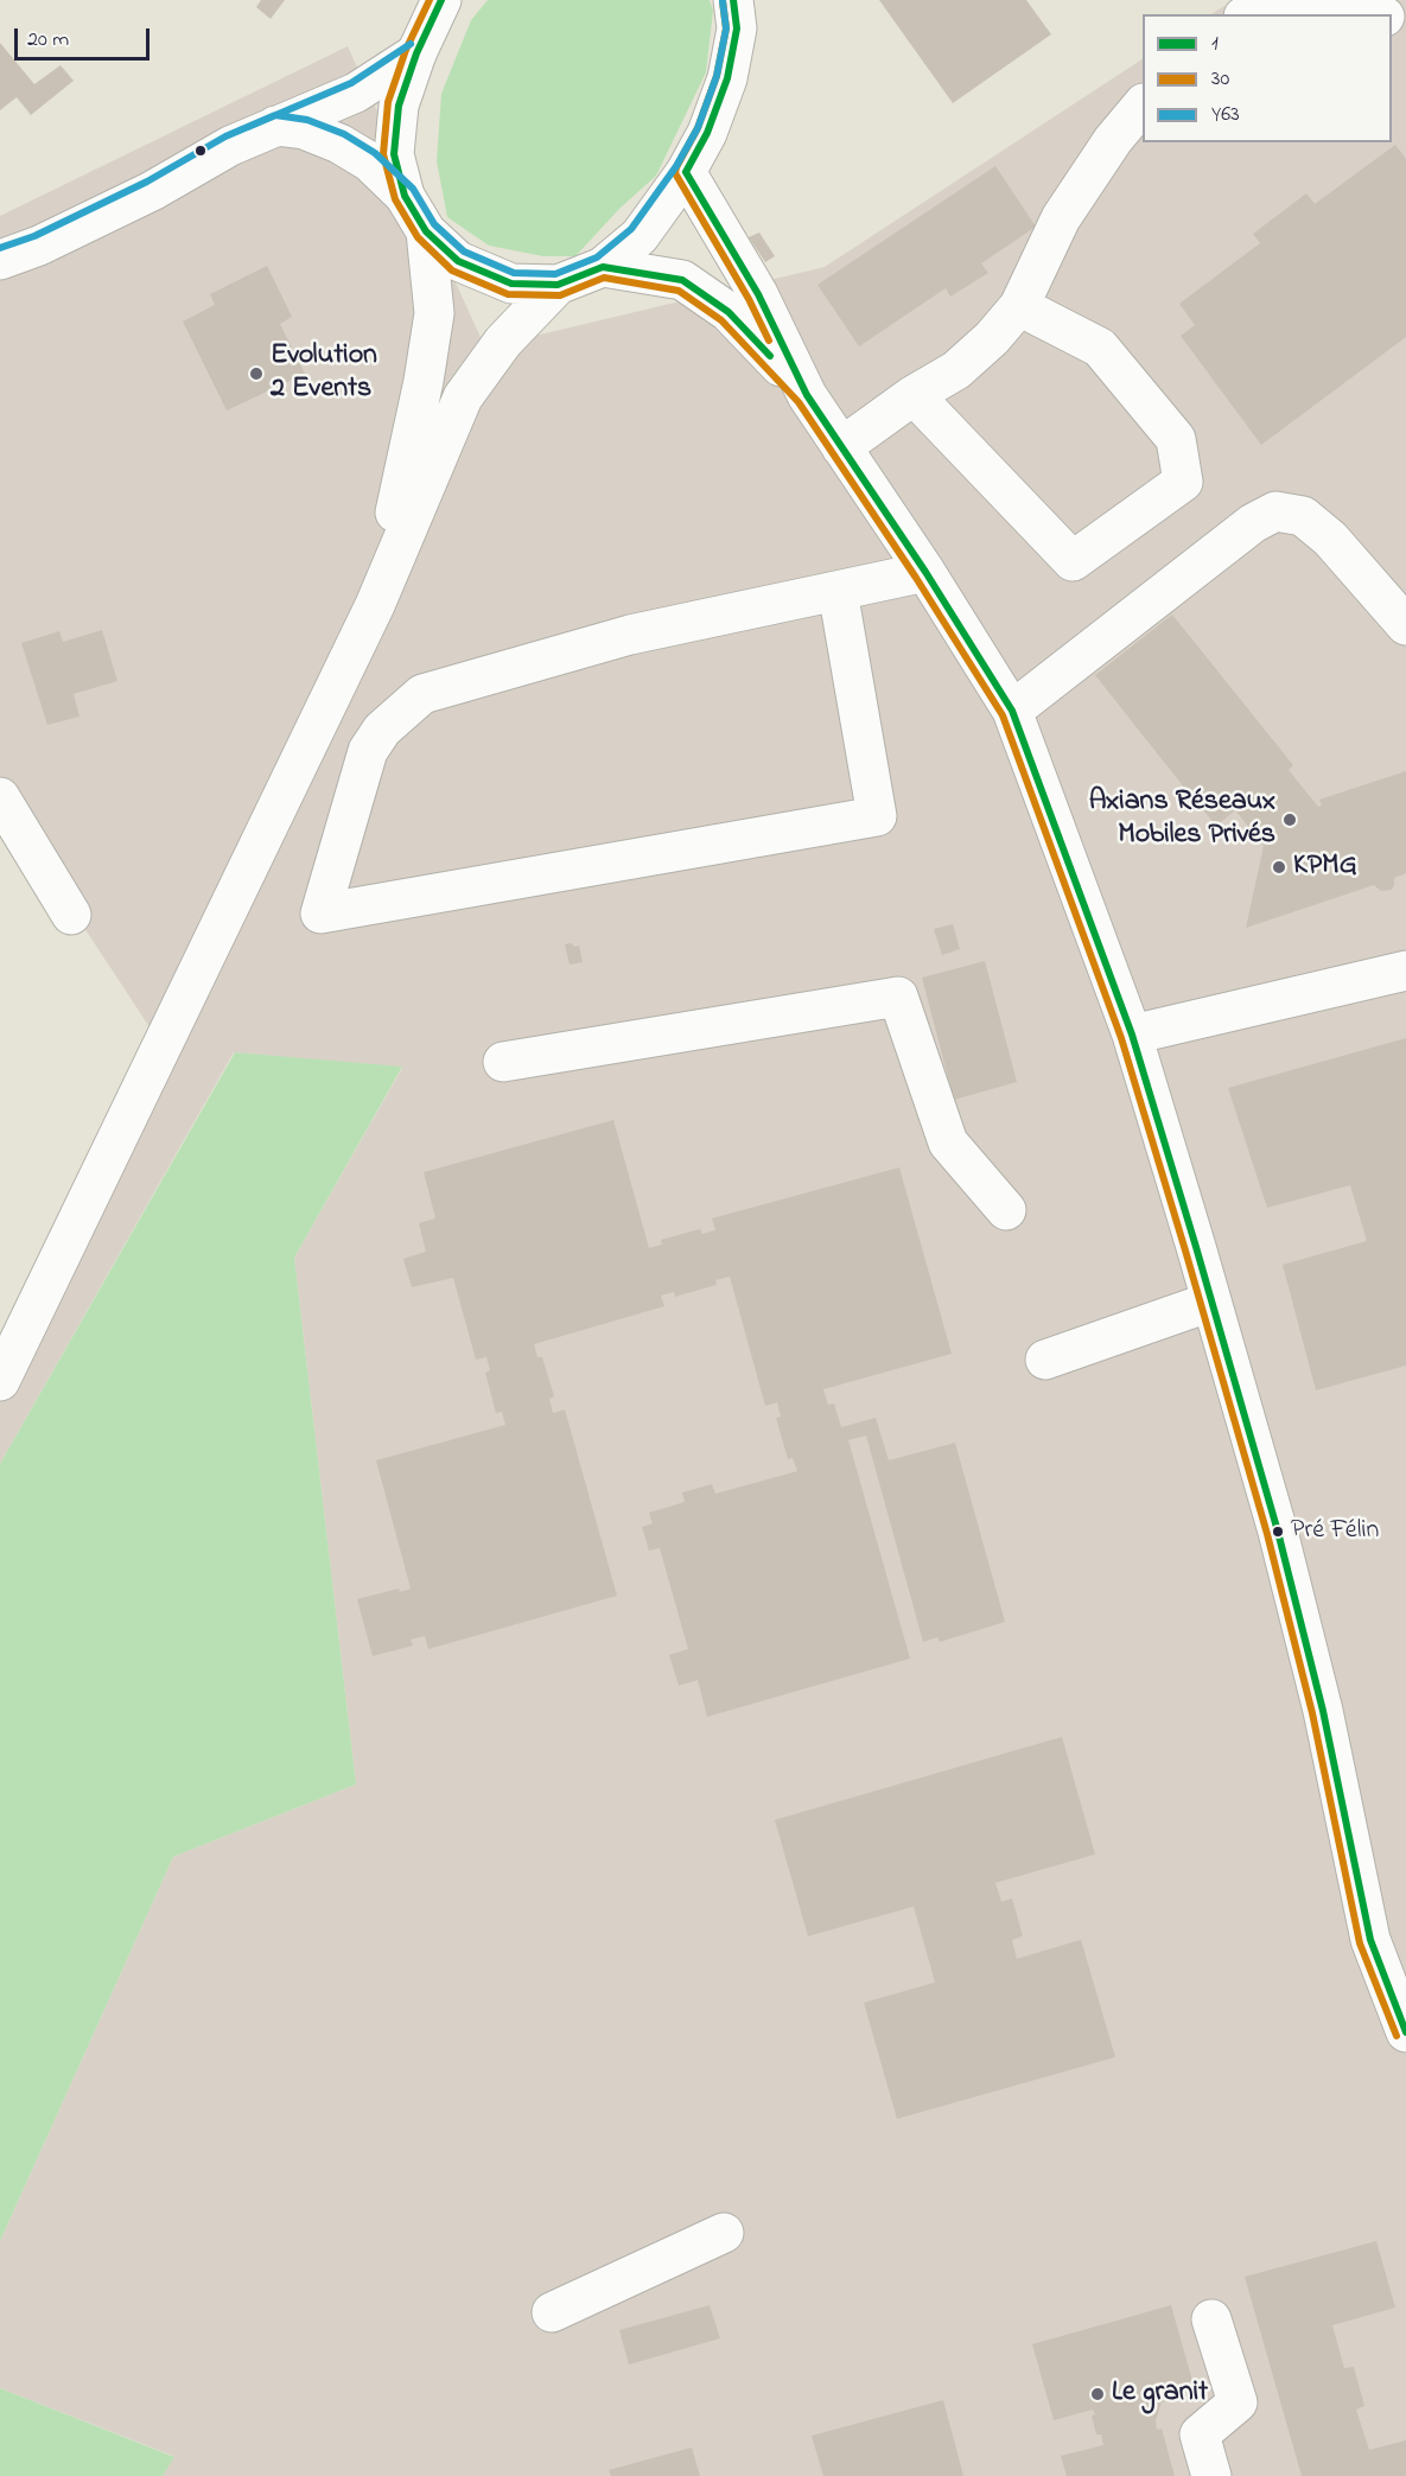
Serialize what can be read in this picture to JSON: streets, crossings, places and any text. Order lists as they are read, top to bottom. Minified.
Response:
{"places":["Evolution 2 Events","Axians Réseaux Mobiles Privés","KPMG","Pré Félin","Le granit"],"lines":["transit line 1","transit line 30","transit line Y63"],"legend":["1","30","Y63"],"scale_bar":"20 m"}
